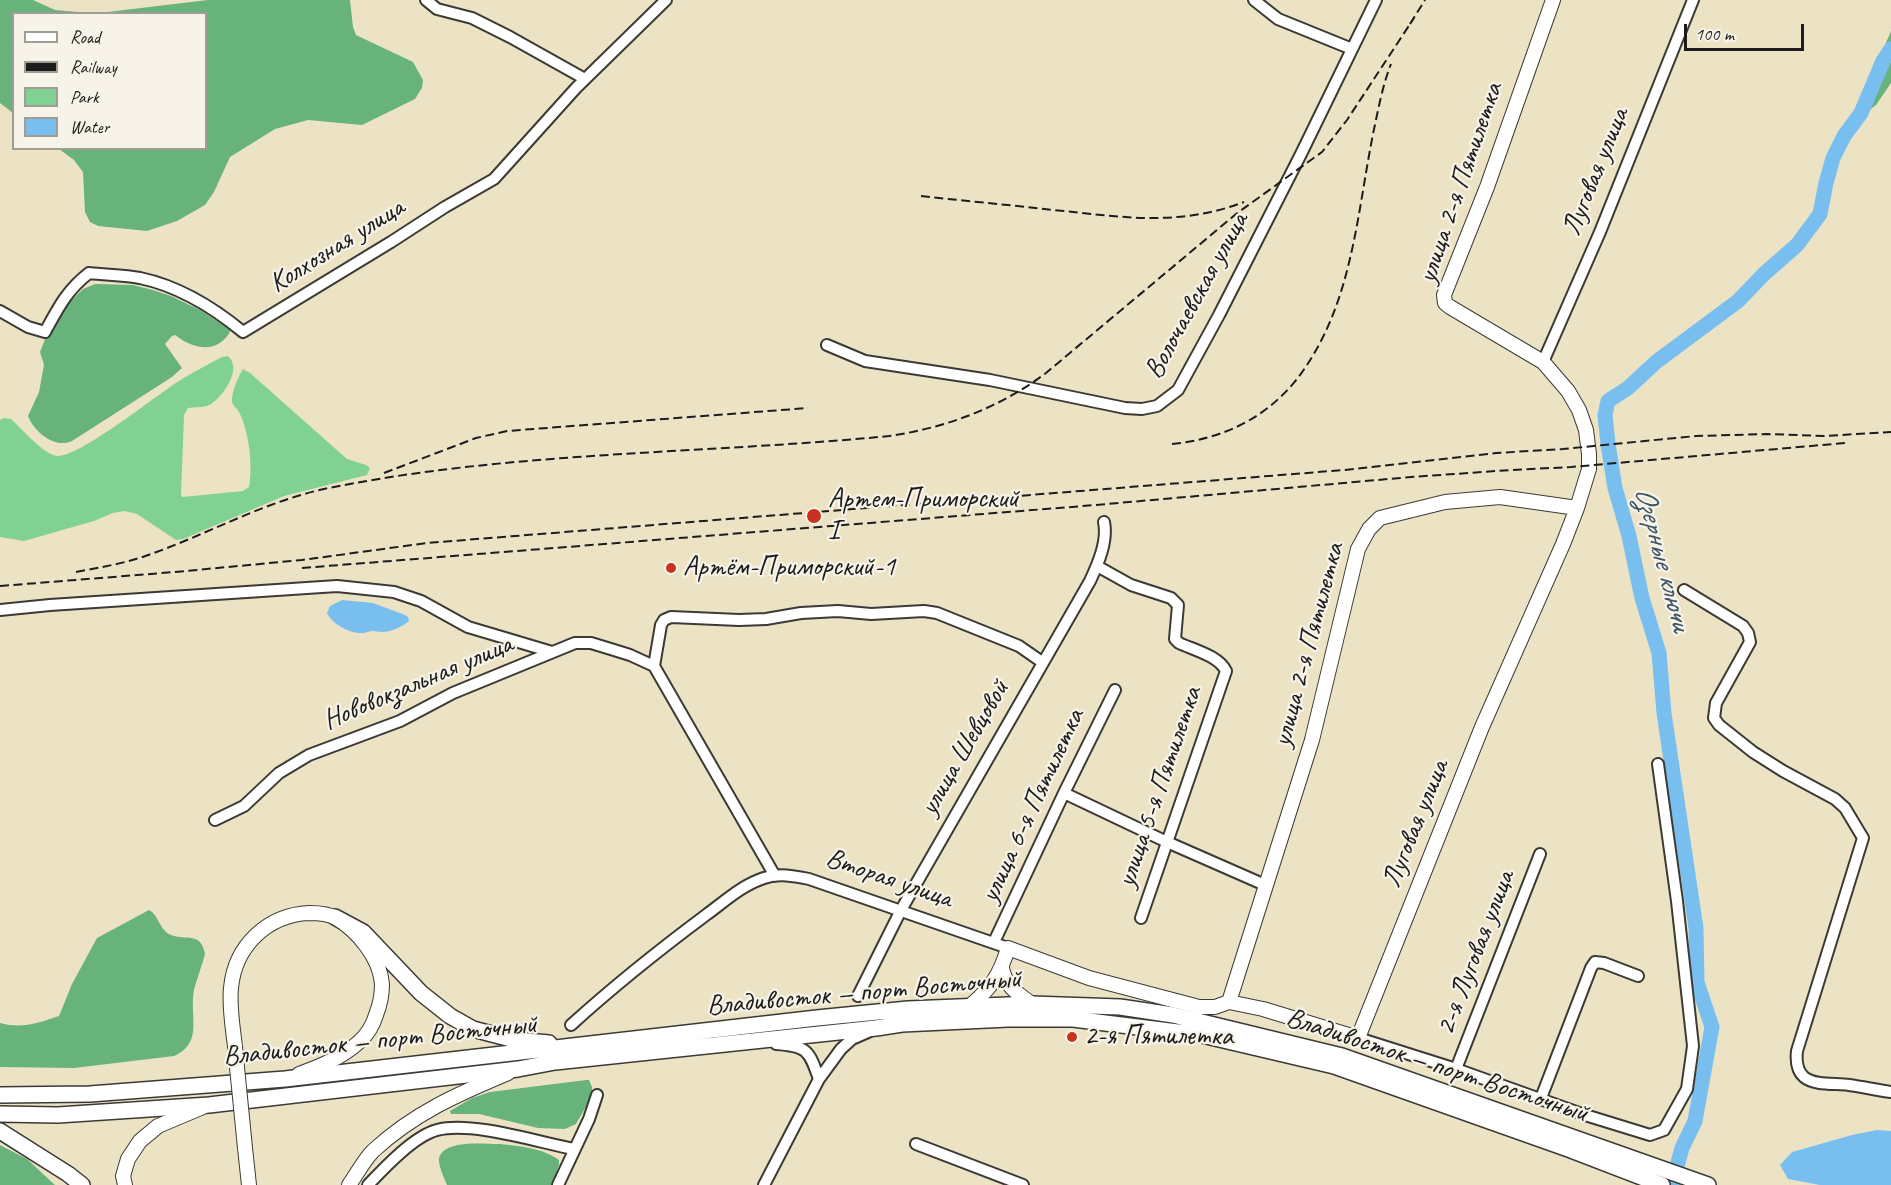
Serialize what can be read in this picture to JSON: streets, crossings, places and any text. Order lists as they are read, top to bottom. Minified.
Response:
{"streets":{"highway":["Владивосток — порт Восточный"],"main road":["Луговая улица","улица 2-я Пятилетка","Вторая улица"],"street":["Колхозная улица","Волочаевская улица","Нововокзальная улица","улица Шевцовой","улица 5-я Пятилетка","улица 6-я Пятилетка","2-я Луговая улица"]},"crossings":[["Луговая улица","улица 2-я Пятилетка"],["улица 2-я Пятилетка","Вторая улица"],["улица Шевцовой","улица 5-я Пятилетка"],["улица Шевцовой","Вторая улица"],["улица 6-я Пятилетка","Вторая улица"]],"water":["Озерные ключи"],"places":["Артем-Приморский I","Артём-Приморский-1","2-я Пятилетка"],"legend":["Road","Railway","Park","Water"],"scale_bar":"100 m"}
